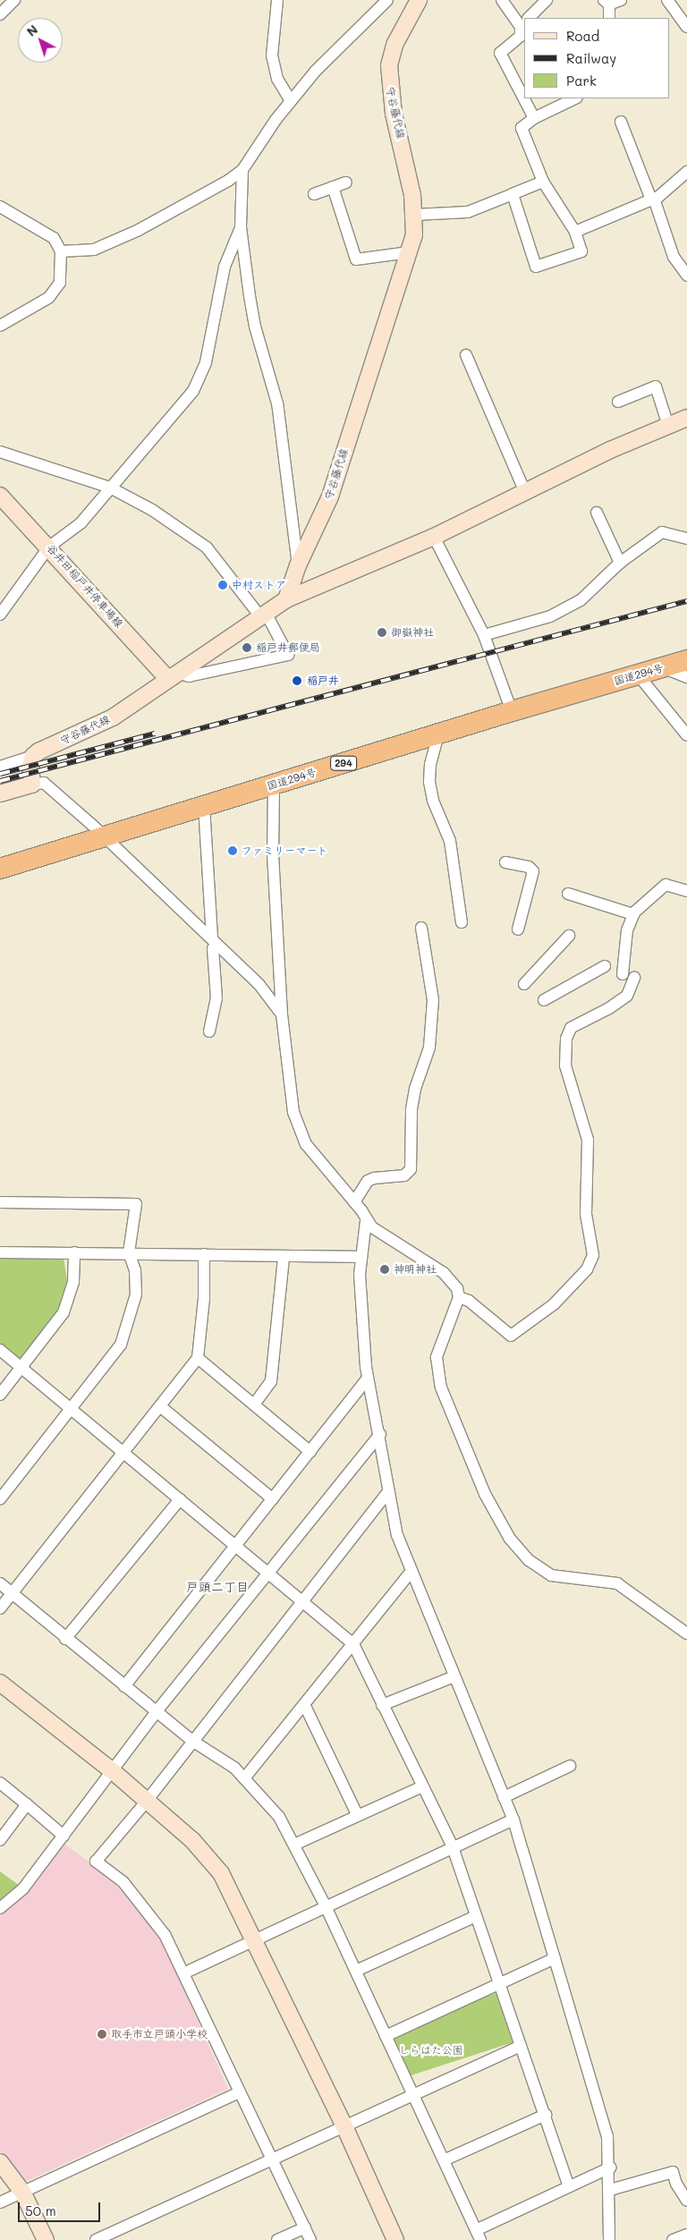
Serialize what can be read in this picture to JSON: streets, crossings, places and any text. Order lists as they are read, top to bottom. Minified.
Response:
{"streets":{"highway":["国道294号","294"],"street":["守谷藤代線","谷井田稲戸井停車場線"]},"crossings":[["守谷藤代線","谷井田稲戸井停車場線"]],"districts":["戸頭二丁目"],"parks":["しらはた公園"],"places":["中村ストア","御嶽神社","稲戸井郵便局","稲戸井","ファミリーマート","神明神社","取手市立戸頭小学校"],"legend":["Road","Railway","Park"],"scale_bar":"50 m","north":"top left"}
